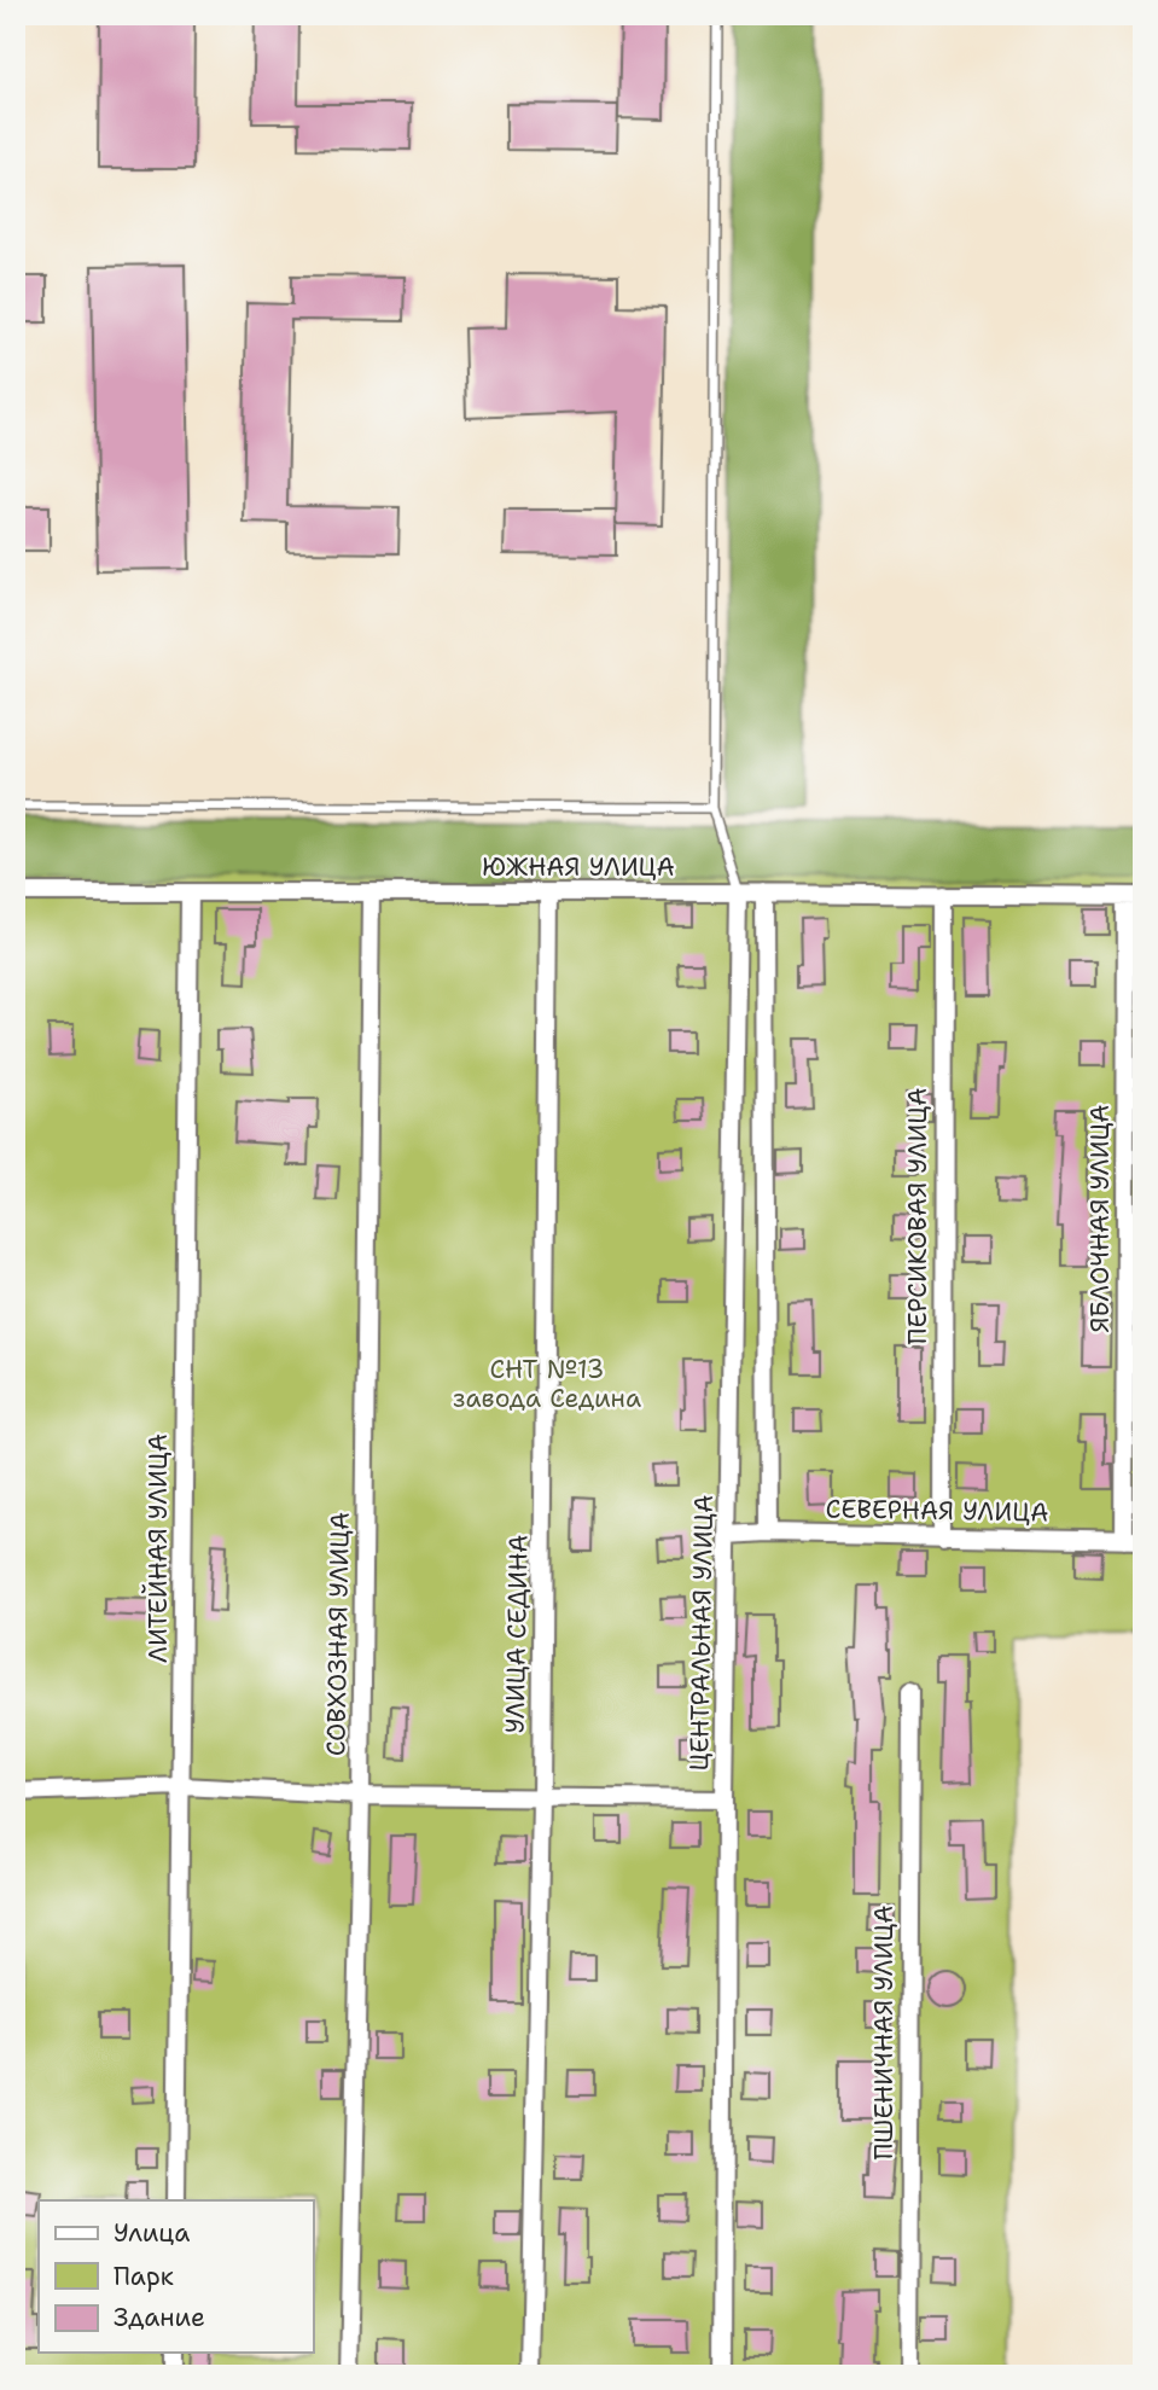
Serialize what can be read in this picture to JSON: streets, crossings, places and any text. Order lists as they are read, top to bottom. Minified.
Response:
{"streets":{"street":["ЮЖНАЯ УЛИЦА","ПЕРСИКОВАЯ УЛИЦА","ЯБЛОЧНАЯ УЛИЦА","СЕВЕРНАЯ УЛИЦА","ЛИТЕЙНАЯ УЛИЦА","ЦЕНТРАЛЬНАЯ УЛИЦА","СОВХОЗНАЯ УЛИЦА","УЛИЦА СЕДИНА","ПШЕНИЧНАЯ УЛИЦА"]},"crossings":[["ЮЖНАЯ УЛИЦА","ПЕРСИКОВАЯ УЛИЦА"],["ЮЖНАЯ УЛИЦА","ЯБЛОЧНАЯ УЛИЦА"],["ЮЖНАЯ УЛИЦА","ЛИТЕЙНАЯ УЛИЦА"],["ЮЖНАЯ УЛИЦА","ЦЕНТРАЛЬНАЯ УЛИЦА"],["ЮЖНАЯ УЛИЦА","СОВХОЗНАЯ УЛИЦА"],["ЮЖНАЯ УЛИЦА","УЛИЦА СЕДИНА"],["ПЕРСИКОВАЯ УЛИЦА","СЕВЕРНАЯ УЛИЦА"],["ЯБЛОЧНАЯ УЛИЦА","СЕВЕРНАЯ УЛИЦА"],["СЕВЕРНАЯ УЛИЦА","ЦЕНТРАЛЬНАЯ УЛИЦА"]],"parks":["СНТ №13 завода Седина"],"legend":["Улица","Парк","Здание"]}
